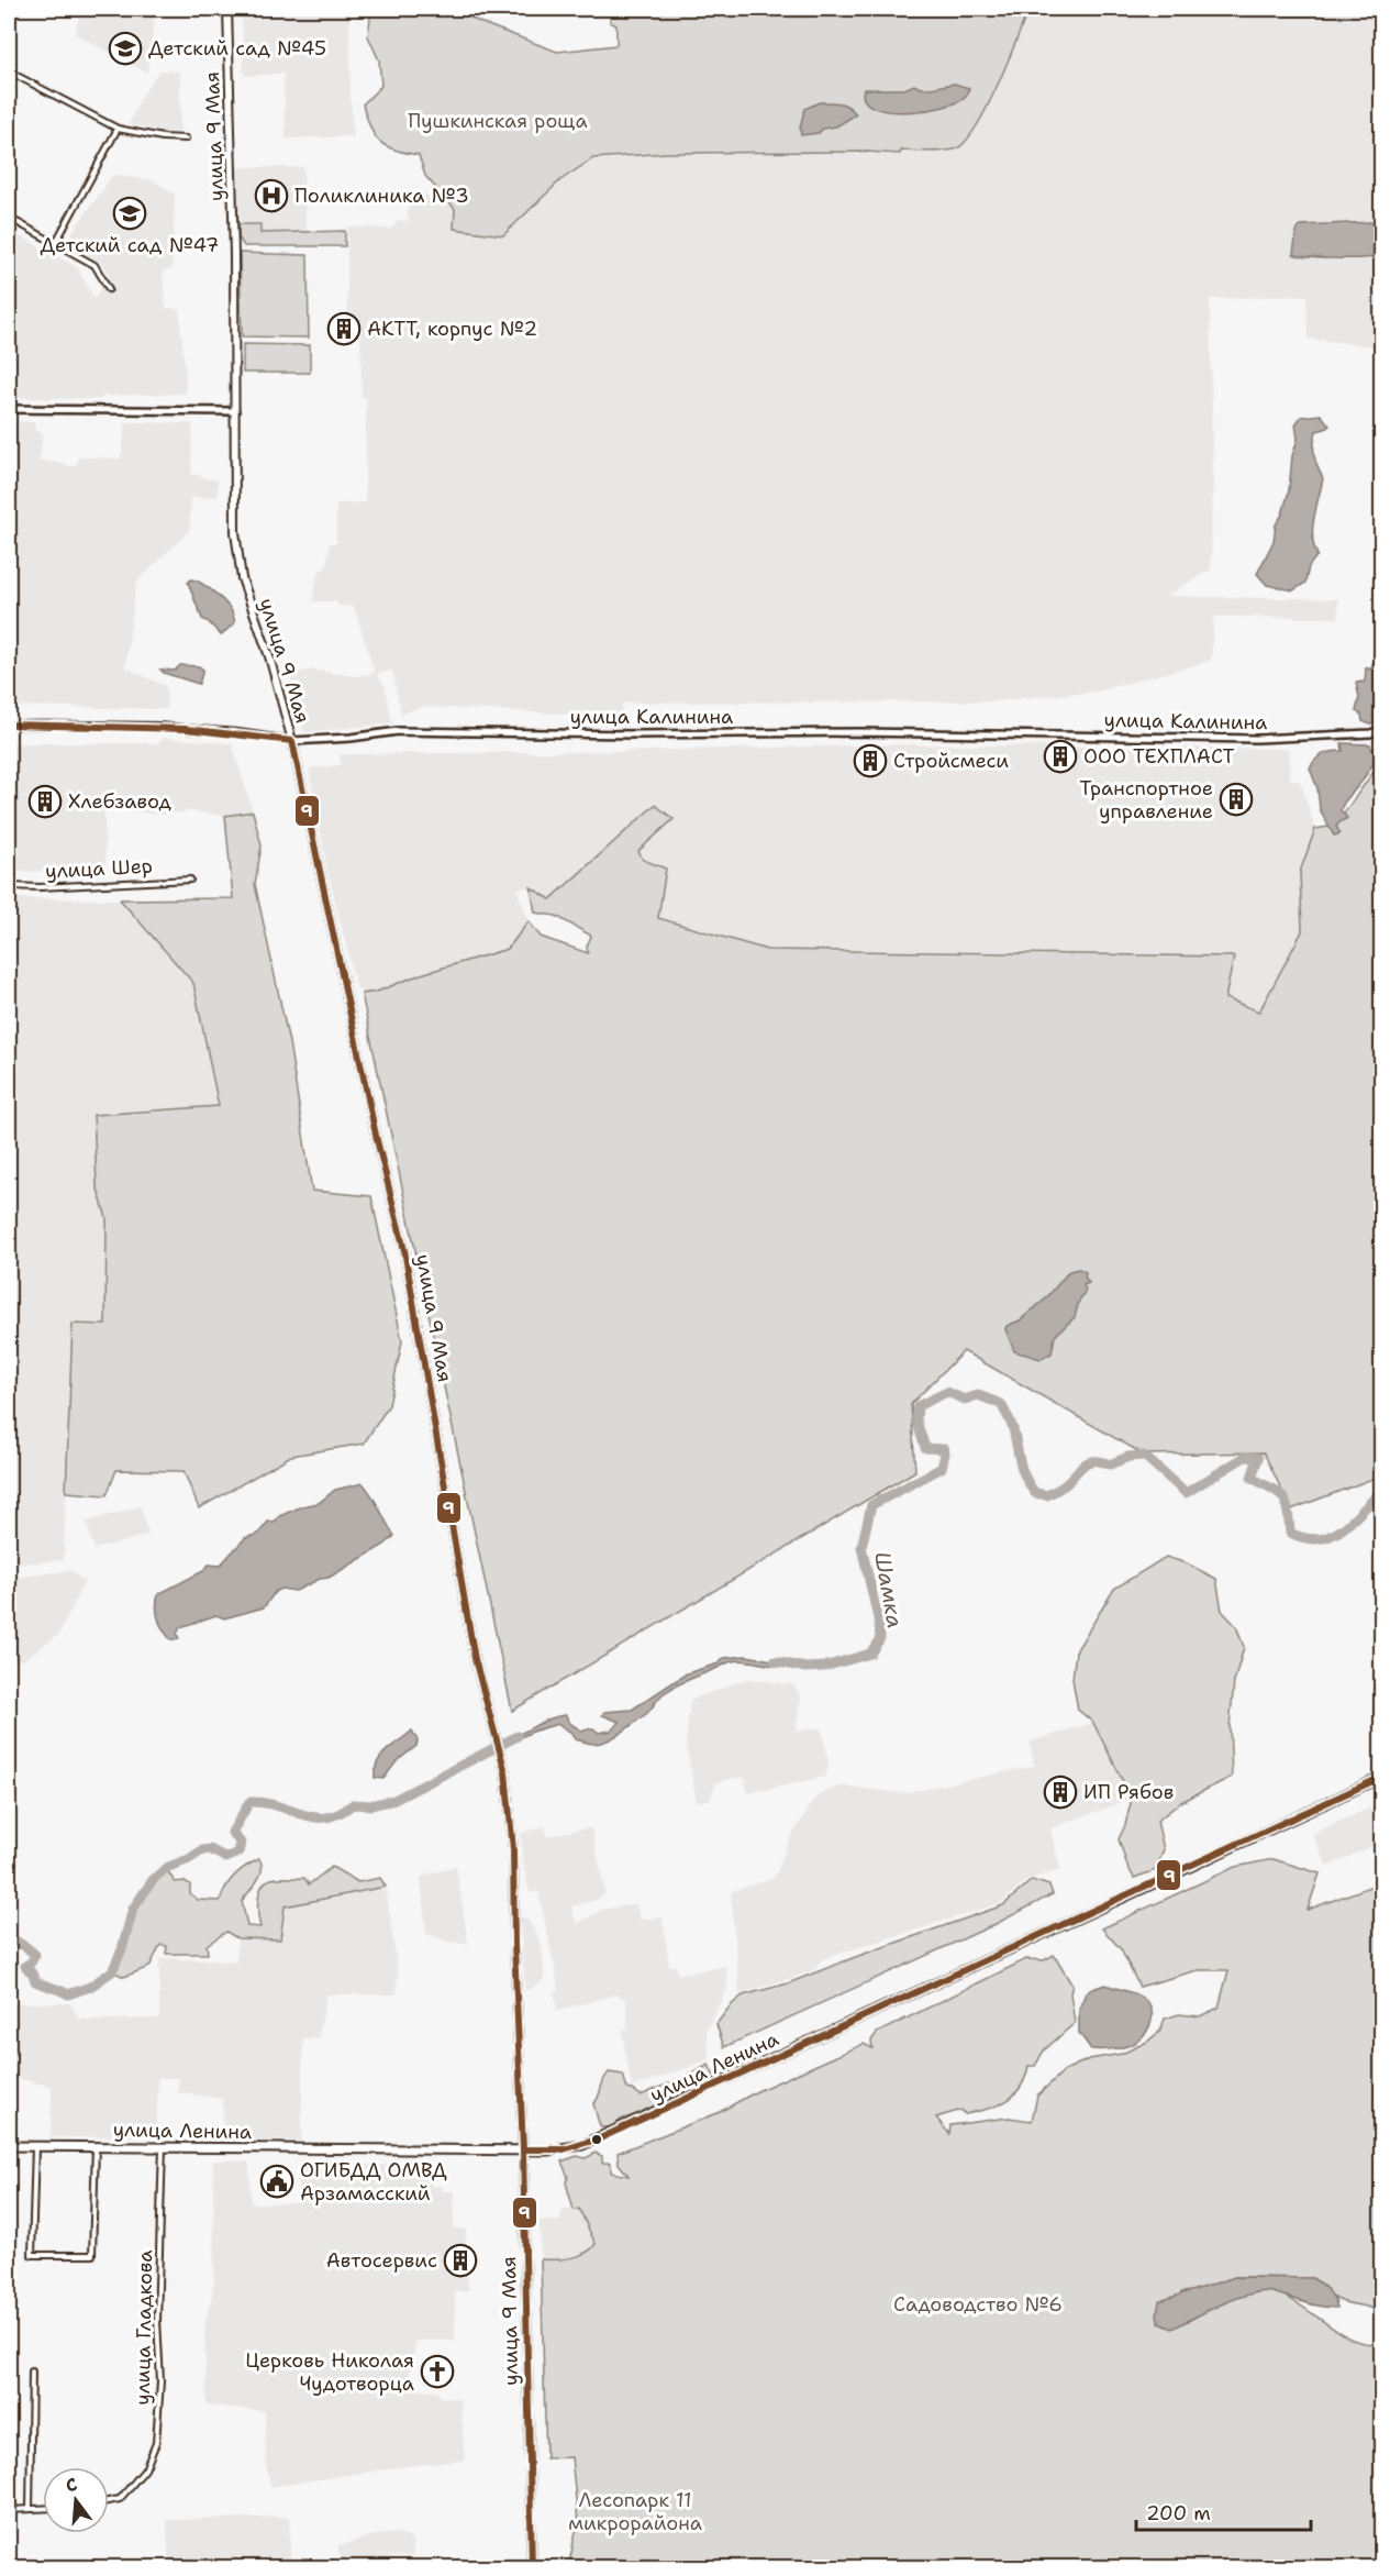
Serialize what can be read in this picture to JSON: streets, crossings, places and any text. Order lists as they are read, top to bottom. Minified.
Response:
{"streets":{"main road":["улица 9 Мая","улица Ленина"],"street":["улица Калинина","улица Шер","улица Гладкова"]},"crossings":[["улица 9 Мая","улица Калинина"],["улица 9 Мая","улица Ленина"],["улица Ленина","улица Гладкова"]],"water":["Шамка"],"parks":["Пушкинская роща","Садоводство №6","Лесопарк 11 микрорайона"],"places":{"school or university":["Детский сад №45","Детский сад №47"],"hospital":["Поликлиника №3"],"building":["АКТТ, корпус №2","ООО ТЕХПЛАСТ","Стройсмеси","Транспортное управление","Хлебзавод","ИП Рябов","Автосервис"],"public building":["ОГИБДД ОМВД Арзамасский"],"church":["Церковь Николая Чудотворца"]},"lines":["transit line 9"],"scale_bar":"200 m","north":"top"}
